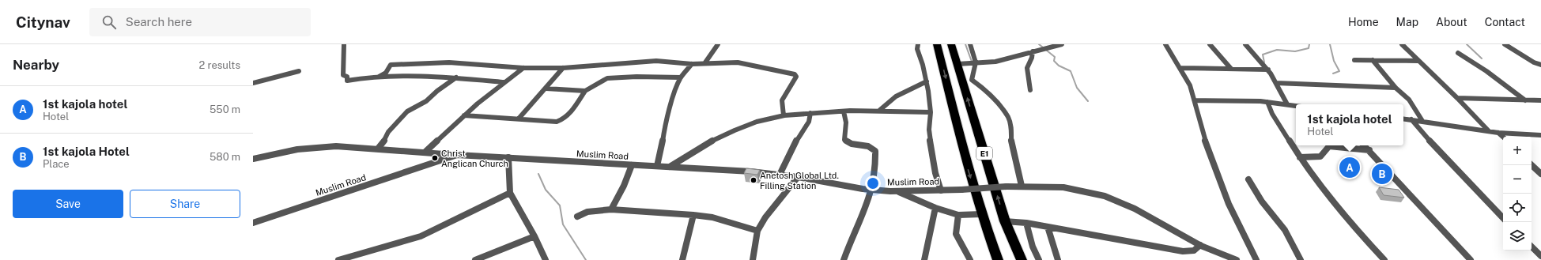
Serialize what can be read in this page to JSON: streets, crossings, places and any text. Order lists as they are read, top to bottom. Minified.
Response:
{"streets":{"highway":["E1"],"street":["Muslim Road"]},"places":["Christ Anglican Church","Anetosh Global Ltd. Filling Station"],"page":{"header":"Citynav","search":"Search here","nav":["Home","Map","About","Contact"],"heading":["Nearby","2 results"],"list":[{"mark":"A","name":"1st kajola hotel","note":"Hotel","value":"550 m"},{"mark":"B","name":"1st kajola Hotel","note":"Place","value":"580 m"}],"popup":["1st kajola hotel","Hotel"],"map_buttons":["+","−"],"pins":["A","B"],"buttons":["Save","Share"]}}
